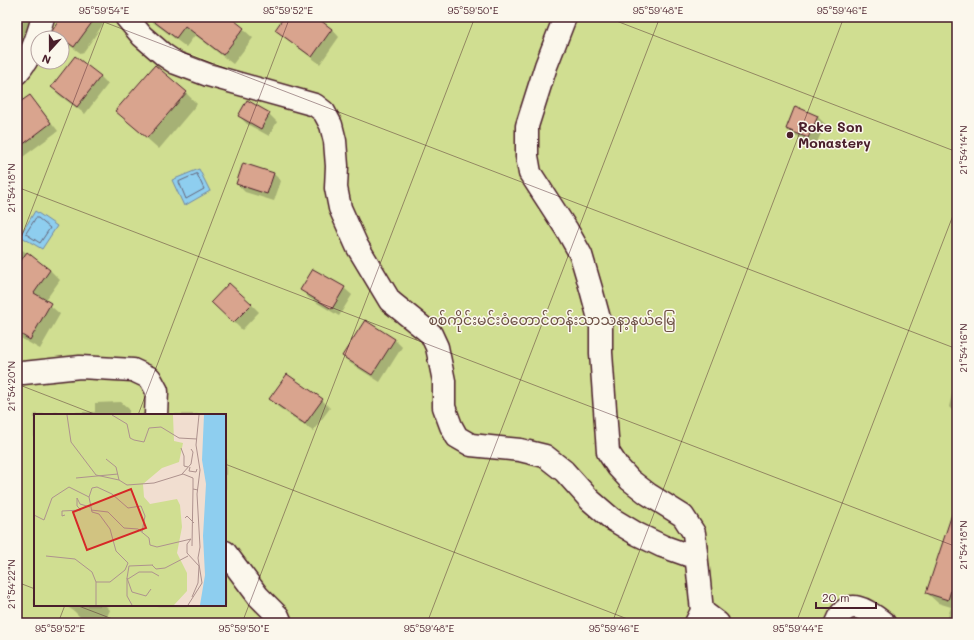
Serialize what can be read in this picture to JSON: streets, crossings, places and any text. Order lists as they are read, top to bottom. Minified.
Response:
{"parks":["စစ်ကိုင်းမင်းဝံတောင်တန်းသာသနာ့နယ်မြေ"],"places":["Roke Son Monastery"],"scale_bar":"20 m","north":"bottom","coordinates":["95°59'54\"E","95°59'52\"E","95°59'50\"E","95°59'48\"E","95°59'46\"E","21°54'14\"N","21°54'18\"N","21°54'16\"N","21°54'20\"N","21°54'22\"N","95°59'44\"E"]}
